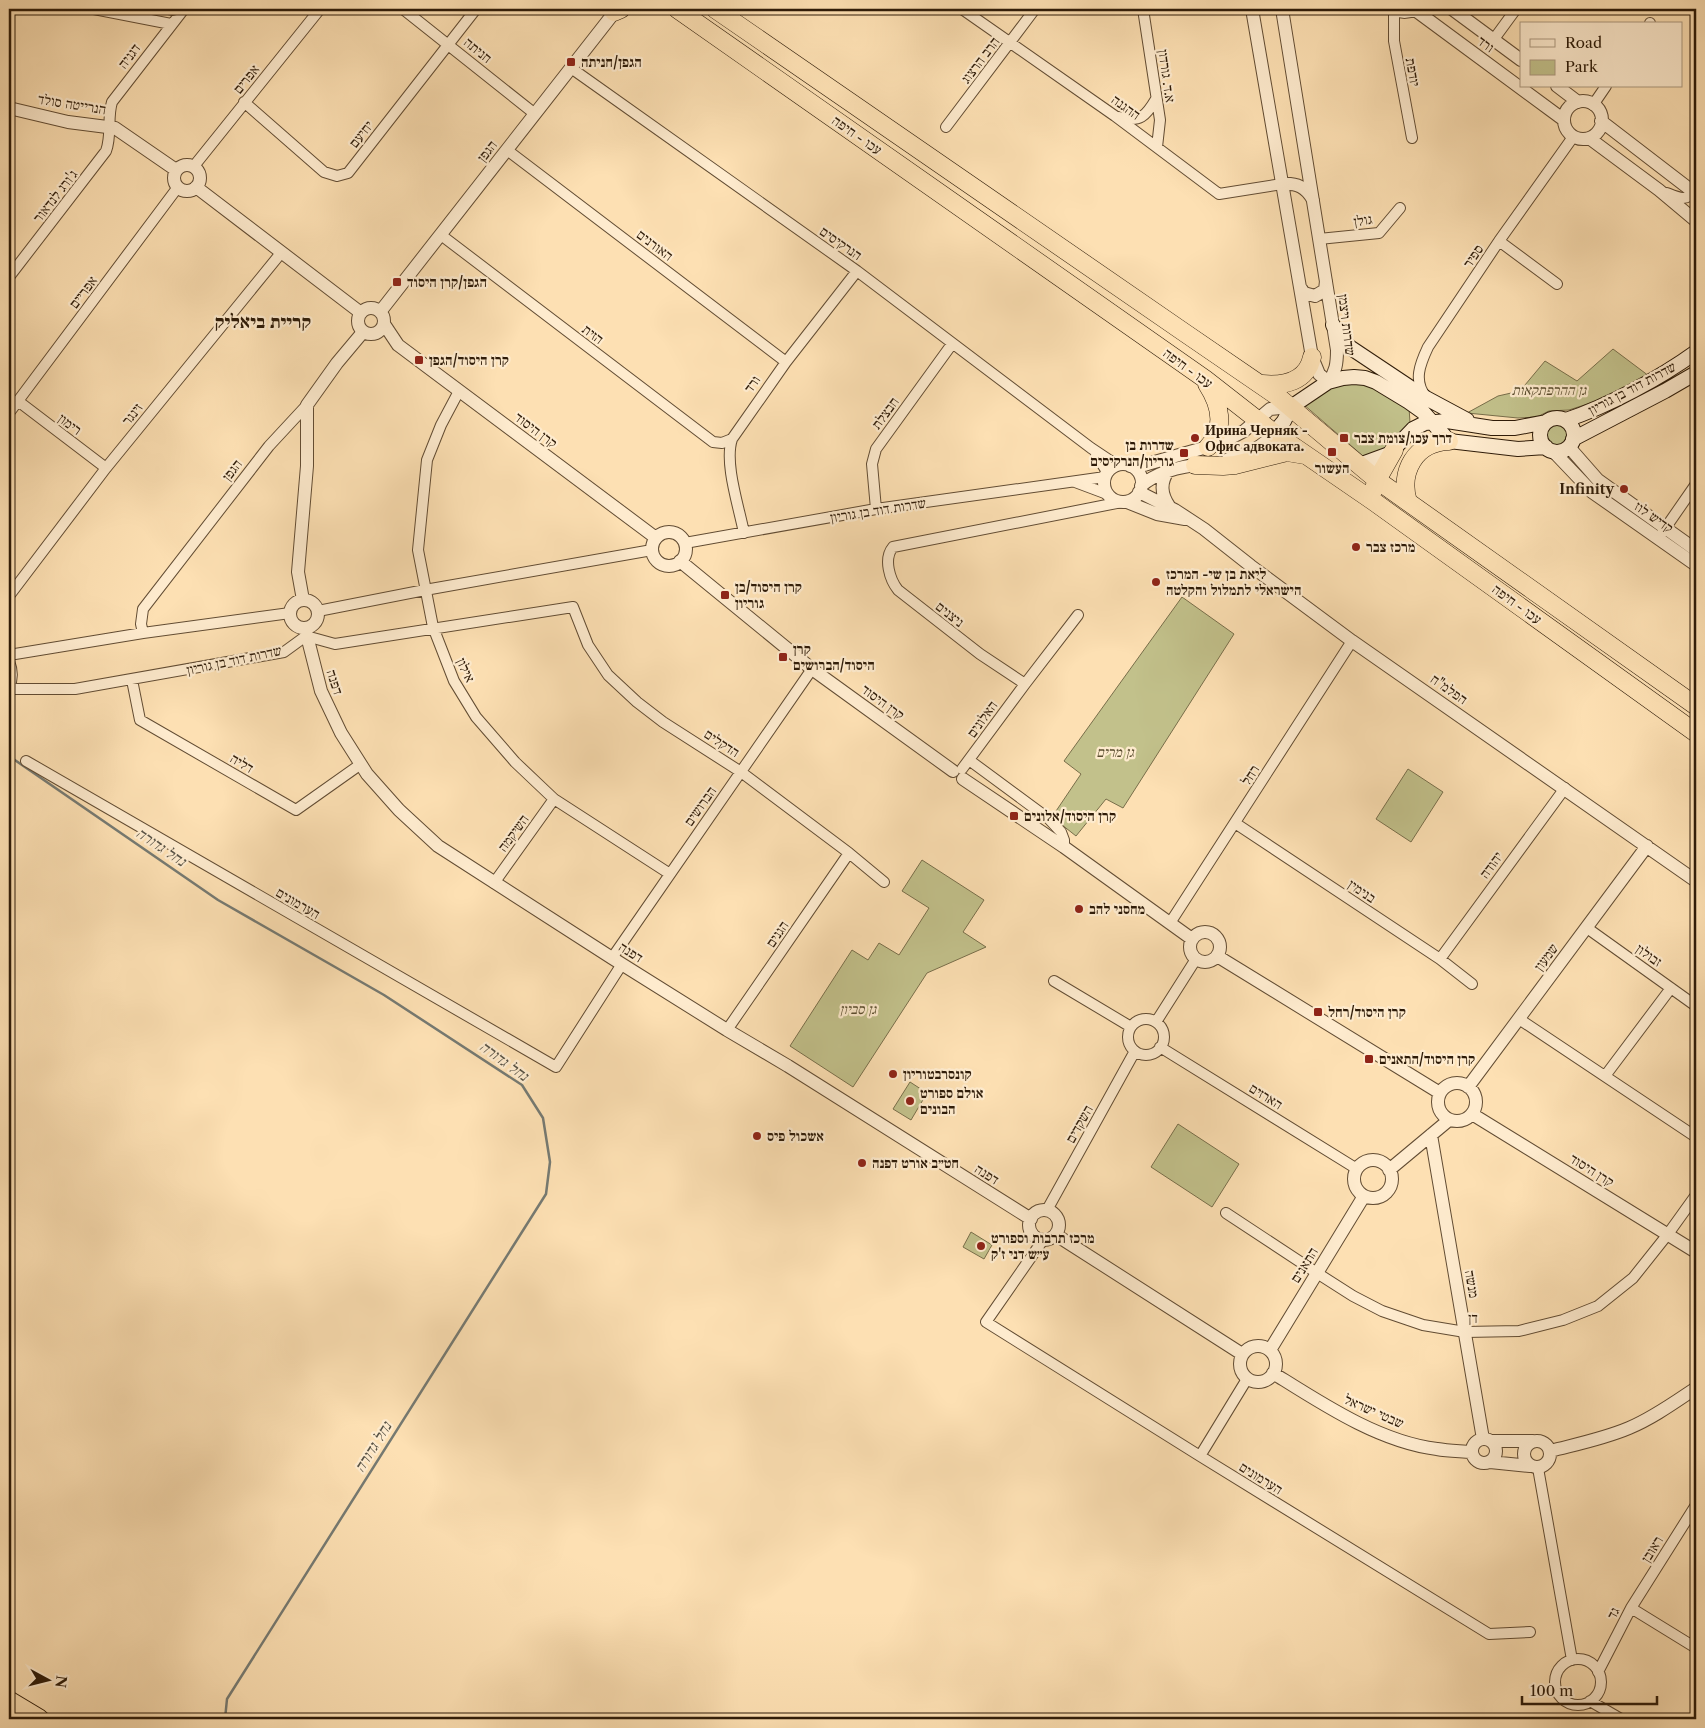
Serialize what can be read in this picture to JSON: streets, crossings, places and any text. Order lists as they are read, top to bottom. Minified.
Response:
{"streets":{"highway":["עכו - חיפה"],"main road":["שדרות דוד בן גוריון"],"street":["ורד","חניתה","דגניה","הרב הרצוג","יודפת","א.ד. גורדון","אפרים","הנרייטה סולד","ההגנה","יחיעם","הגפן","ג'ורג לנדאור","גולן","הנרקיסים","האורנים","ספיר","אפריים","שדרות ויצמן","הזית","חבצלת","זינגר","רימון","קרן היסוד","קדיש לוז","ניצנים","אילון","דפנה","הפלמ\"ח","האלונים","הדקלים","דליה","רחל","הברושים","השיקמה","יהודה","בנימין","הערמונים","הגנים","זבולון","שמעון","הארזים","השקדים","התאנים","מנשה","דן","שבטי ישראל","ראובן","גד"]},"crossings":[["ורד","הנרקיסים"],["ורד","האורנים"],["ורד","ספיר"],["ורד","הזית"],["חניתה","יחיעם"],["חניתה","הגפן"],["דגניה","הנרייטה סולד"],["דגניה","ג'ורג לנדאור"],["הרב הרצוג","ההגנה"],["א.ד. גורדון","ההגנה"],["אפרים","הנרייטה סולד"],["אפרים","יחיעם"],["אפרים","אפריים"],["הנרייטה סולד","ג'ורג לנדאור"],["הנרייטה סולד","אפריים"],["הגפן","הנרקיסים"],["הגפן","האורנים"],["הגפן","הזית"],["הגפן","קרן היסוד"],["גולן","שדרות ויצמן"],["הנרקיסים","שדרות דוד בן גוריון"],["הנרקיסים","חבצלת"],["הנרקיסים","ניצנים"],["הנרקיסים","הפלמ\"ח"],["אפריים","רימון"],["שדרות דוד בן גוריון","חבצלת"],["שדרות דוד בן גוריון","קרן היסוד"],["שדרות דוד בן גוריון","קדיש לוז"],["שדרות דוד בן גוריון","ניצנים"],["שדרות דוד בן גוריון","דפנה"],["שדרות דוד בן גוריון","הפלמ\"ח"],["שדרות דוד בן גוריון","דליה"],["זינגר","רימון"],["קרן היסוד","אילון"],["קרן היסוד","האלונים"],["קרן היסוד","רחל"],["קרן היסוד","הברושים"],["קרן היסוד","שמעון"],["קרן היסוד","דן"],["ניצנים","הפלמ\"ח"],["ניצנים","האלונים"],["אילון","הדקלים"],["אילון","הברושים"],["אילון","השיקמה"],["דפנה","דליה"],["דפנה","הברושים"],["דפנה","השיקמה"],["דפנה","הערמונים"],["דפנה","הגנים"],["דפנה","השקדים"],["הפלמ\"ח","רחל"],["הפלמ\"ח","יהודה"],["הפלמ\"ח","שמעון"],["הדקלים","הברושים"],["הדקלים","הגנים"],["רחל","בנימין"],["הברושים","הערמונים"],["יהודה","בנימין"],["הערמונים","השקדים"],["זבולון","שמעון"],["הארזים","השקדים"],["הארזים","התאנים"],["התאנים","דן"],["התאנים","שבטי ישראל"],["מנשה","דן"],["מנשה","שבטי ישראל"],["ראובן","גד"]],"districts":["קריית ביאליק"],"water":["נחל גדורה"],"parks":["גן ההרפתקאות","גן מרים","גן סביון"],"places":{"transit":["הגפן/חניתה","הגפן/קרן היסוד","קרן היסוד/הגפן","דרך עכו/צומת צבר","העשור","שדרות בן גוריון/הנרקיסים","קרן היסוד/בן גוריון","קרן היסוד/הברושים","קרן היסוד/אלונים","קרן היסוד/רחל","קרן היסוד/התאנים"],"other":["Ирина Черняк - Офис адвоката.","Infinity","מרכז צבר","ליאת בן שי- המרכז הישראלי לתמלול והקלטה","מחסני להב","קונסרבטוריון","אולם ספורט הבונים","אשכול פיס","חט״ב אורט דפנה","מרכז תרבות וספורט ע״ש דני ז'ק"]},"legend":["Road","Park"],"scale_bar":"100 m","north":"right"}
